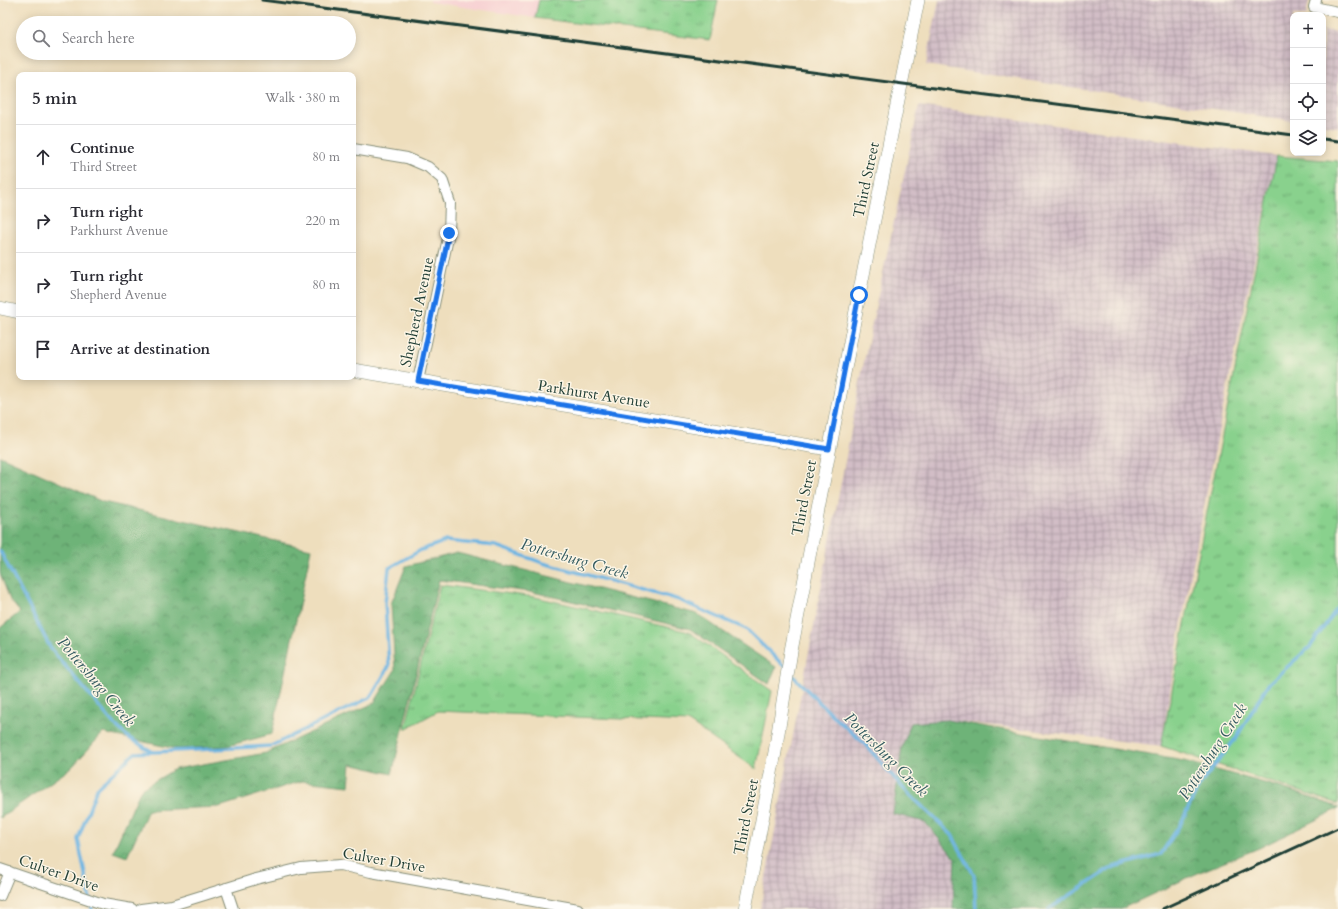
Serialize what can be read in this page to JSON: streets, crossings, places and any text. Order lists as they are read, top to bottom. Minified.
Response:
{"streets":{"street":["Third Street","Shepherd Avenue","Parkhurst Avenue","Culver Drive"]},"crossings":[["Third Street","Parkhurst Avenue"],["Shepherd Avenue","Parkhurst Avenue"]],"water":["Pottersburg Creek"],"page":{"map_buttons":["+","−"],"search":"Search here","heading":["5 min","Walk · 380 m"],"list":[["Continue","Third Street","80 m"],["Turn right","Parkhurst Avenue","220 m"],["Turn right","Shepherd Avenue","80 m"],"Arrive at destination"]}}
